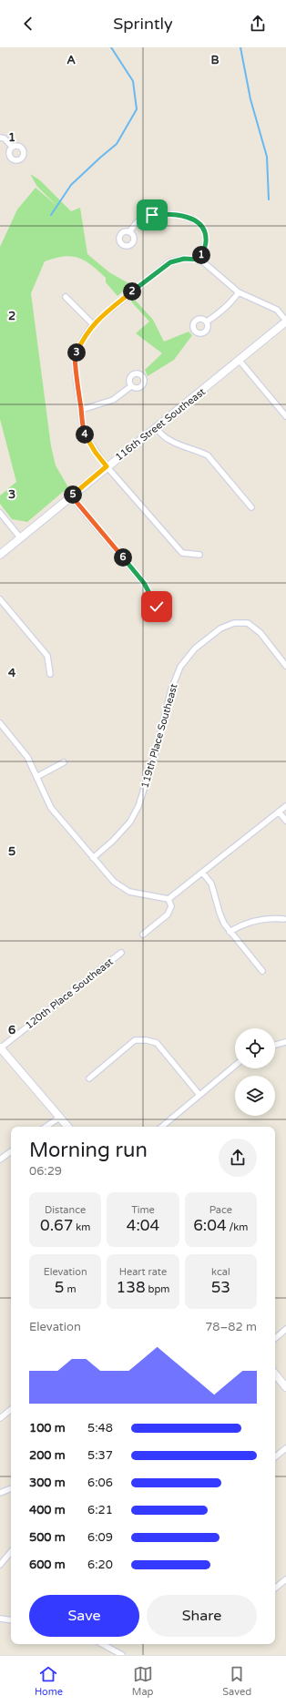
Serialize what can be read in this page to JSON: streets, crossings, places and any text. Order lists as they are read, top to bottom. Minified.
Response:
{"streets":{"street":["116th Street Southeast","119th Place Southeast","120th Place Southeast"]},"page":{"header":"Sprintly","pins":["1","2","3","4","5","6"],"heading":["Morning run","06:29"],"stats":[["Distance","0.67 km"],["Time","4:04"],["Pace","6:04 /km"],["Elevation","5 m"],["Heart rate","138 bpm"],["kcal","53"]],"chart":["Elevation","78–82 m"],"list":[{"name":"100 m","note":"5:48"},{"name":"200 m","note":"5:37"},{"name":"300 m","note":"6:06"},{"name":"400 m","note":"6:21"},{"name":"500 m","note":"6:09"},{"name":"600 m","note":"6:20"}],"buttons":["Save","Share"],"tabs":["Home","Map","Saved"]},"grid":{"columns":["A","B"],"rows":["1","2","3","4","5","6"]}}
